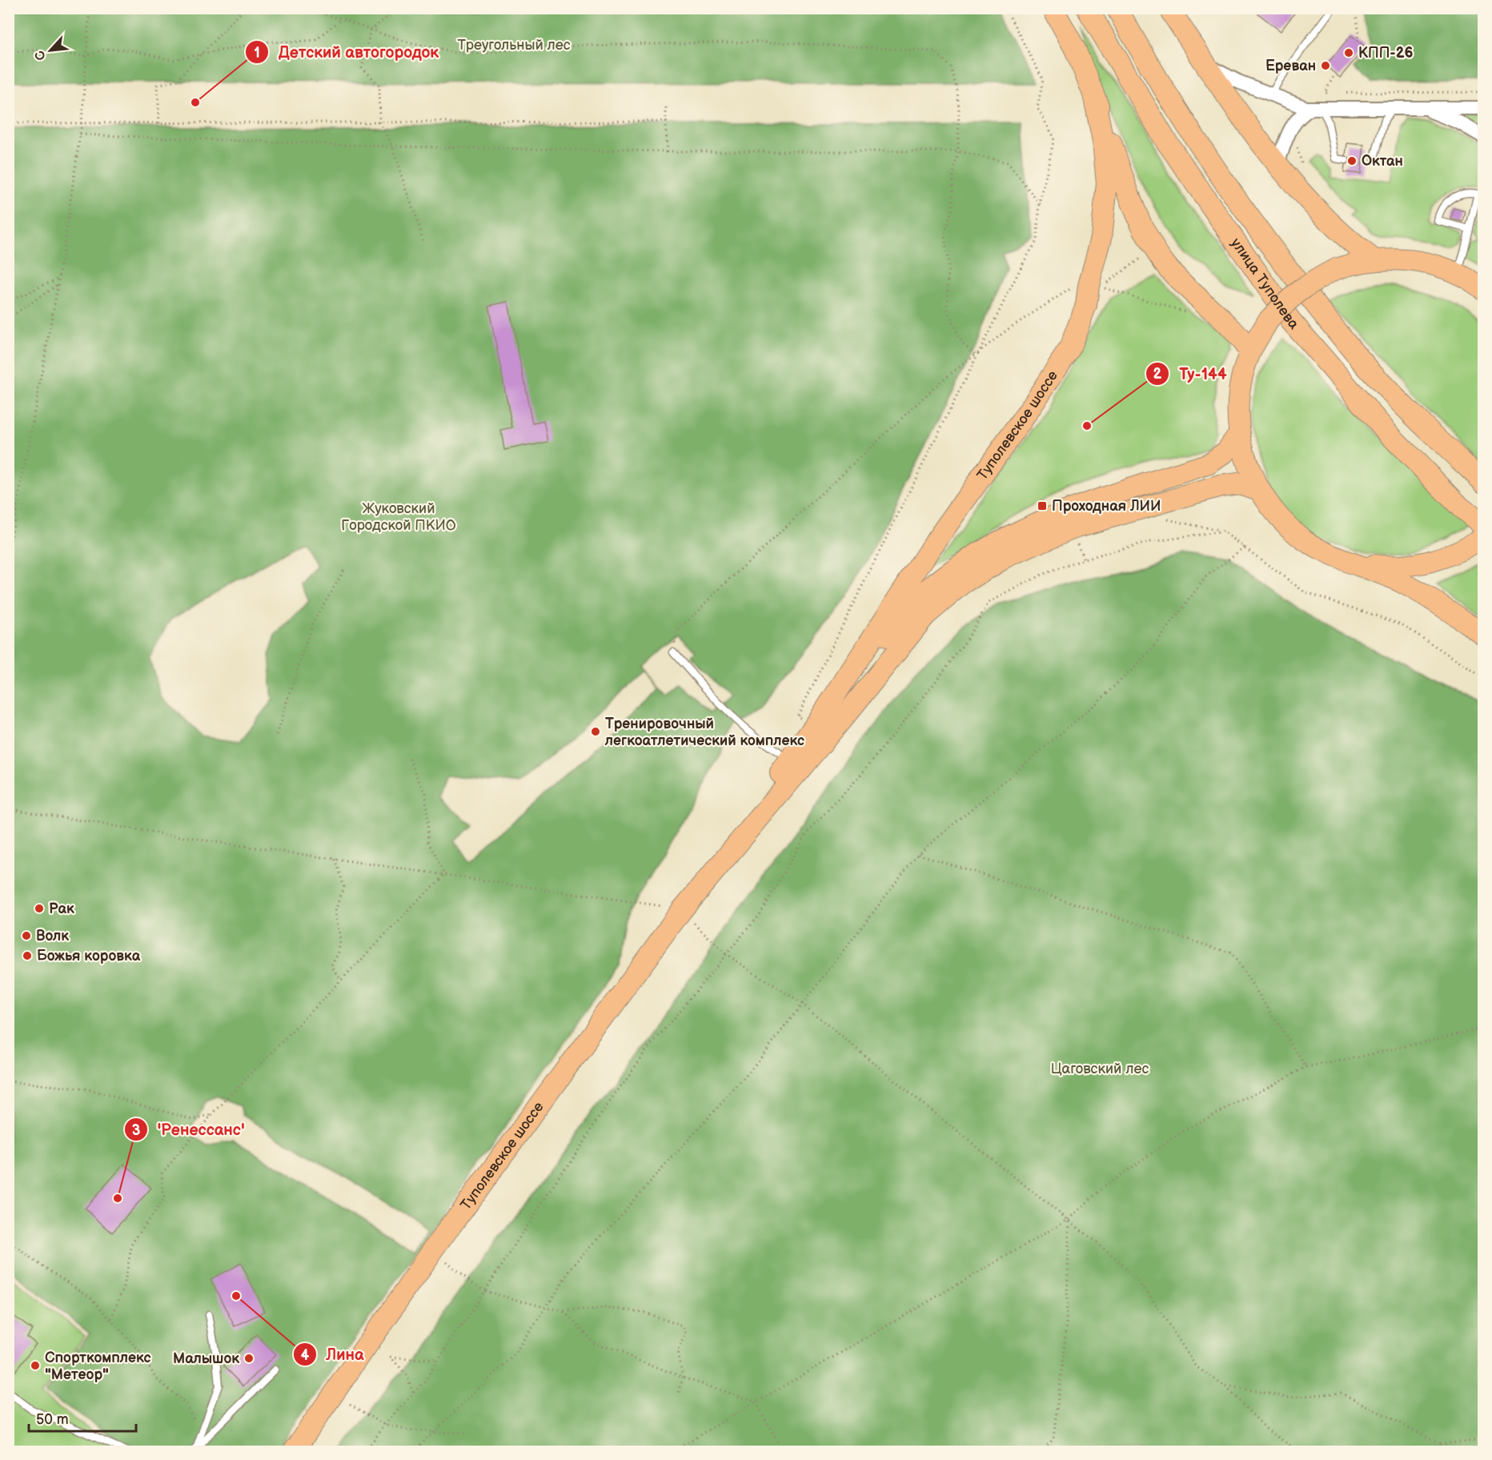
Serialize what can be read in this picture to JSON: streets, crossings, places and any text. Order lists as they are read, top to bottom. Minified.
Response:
{"streets":{"main road":["улица Туполева","Туполевское шоссе"]},"parks":["Треугольный лес","Жуковский Городской ПКИО","Цаговский лес"],"places":{"other":["КПП-26","Ереван","Детский автогородок","Октан","Ty-144","Тренировочный легкоатлетический комплекс","Рак","Волк","Божья коровка","'Ренессанс'","Лина","Малышок","Спорткомплекс \"Метеор\""],"transit":["Проходная ЛИИ"]},"scale_bar":"50 m","north":"bottom left"}
